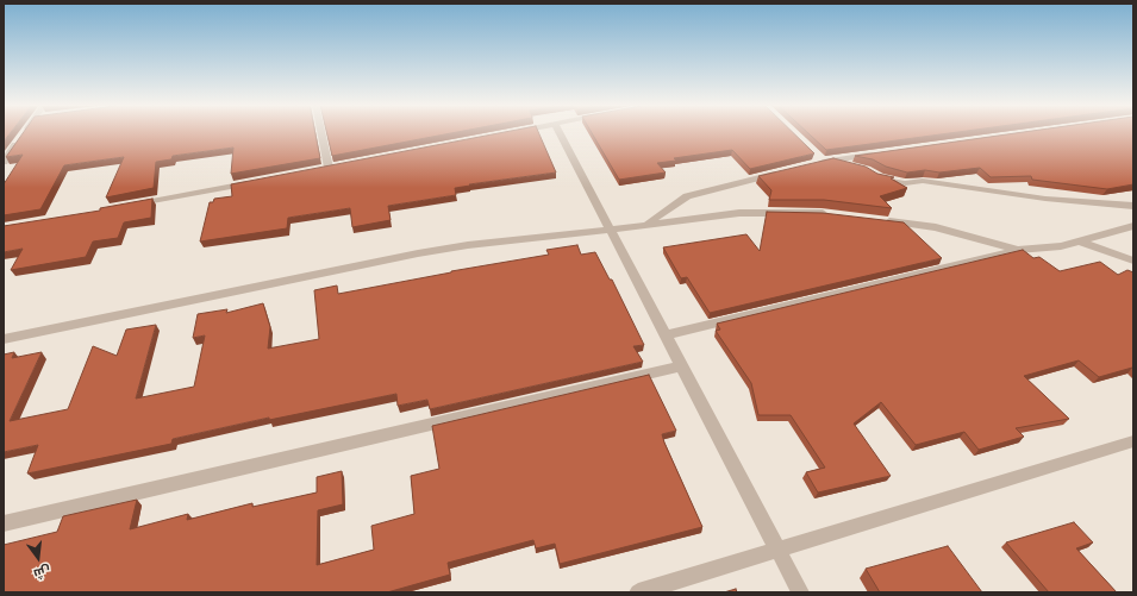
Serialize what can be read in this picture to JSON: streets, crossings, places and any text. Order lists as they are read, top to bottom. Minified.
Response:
{"north":"bottom"}
